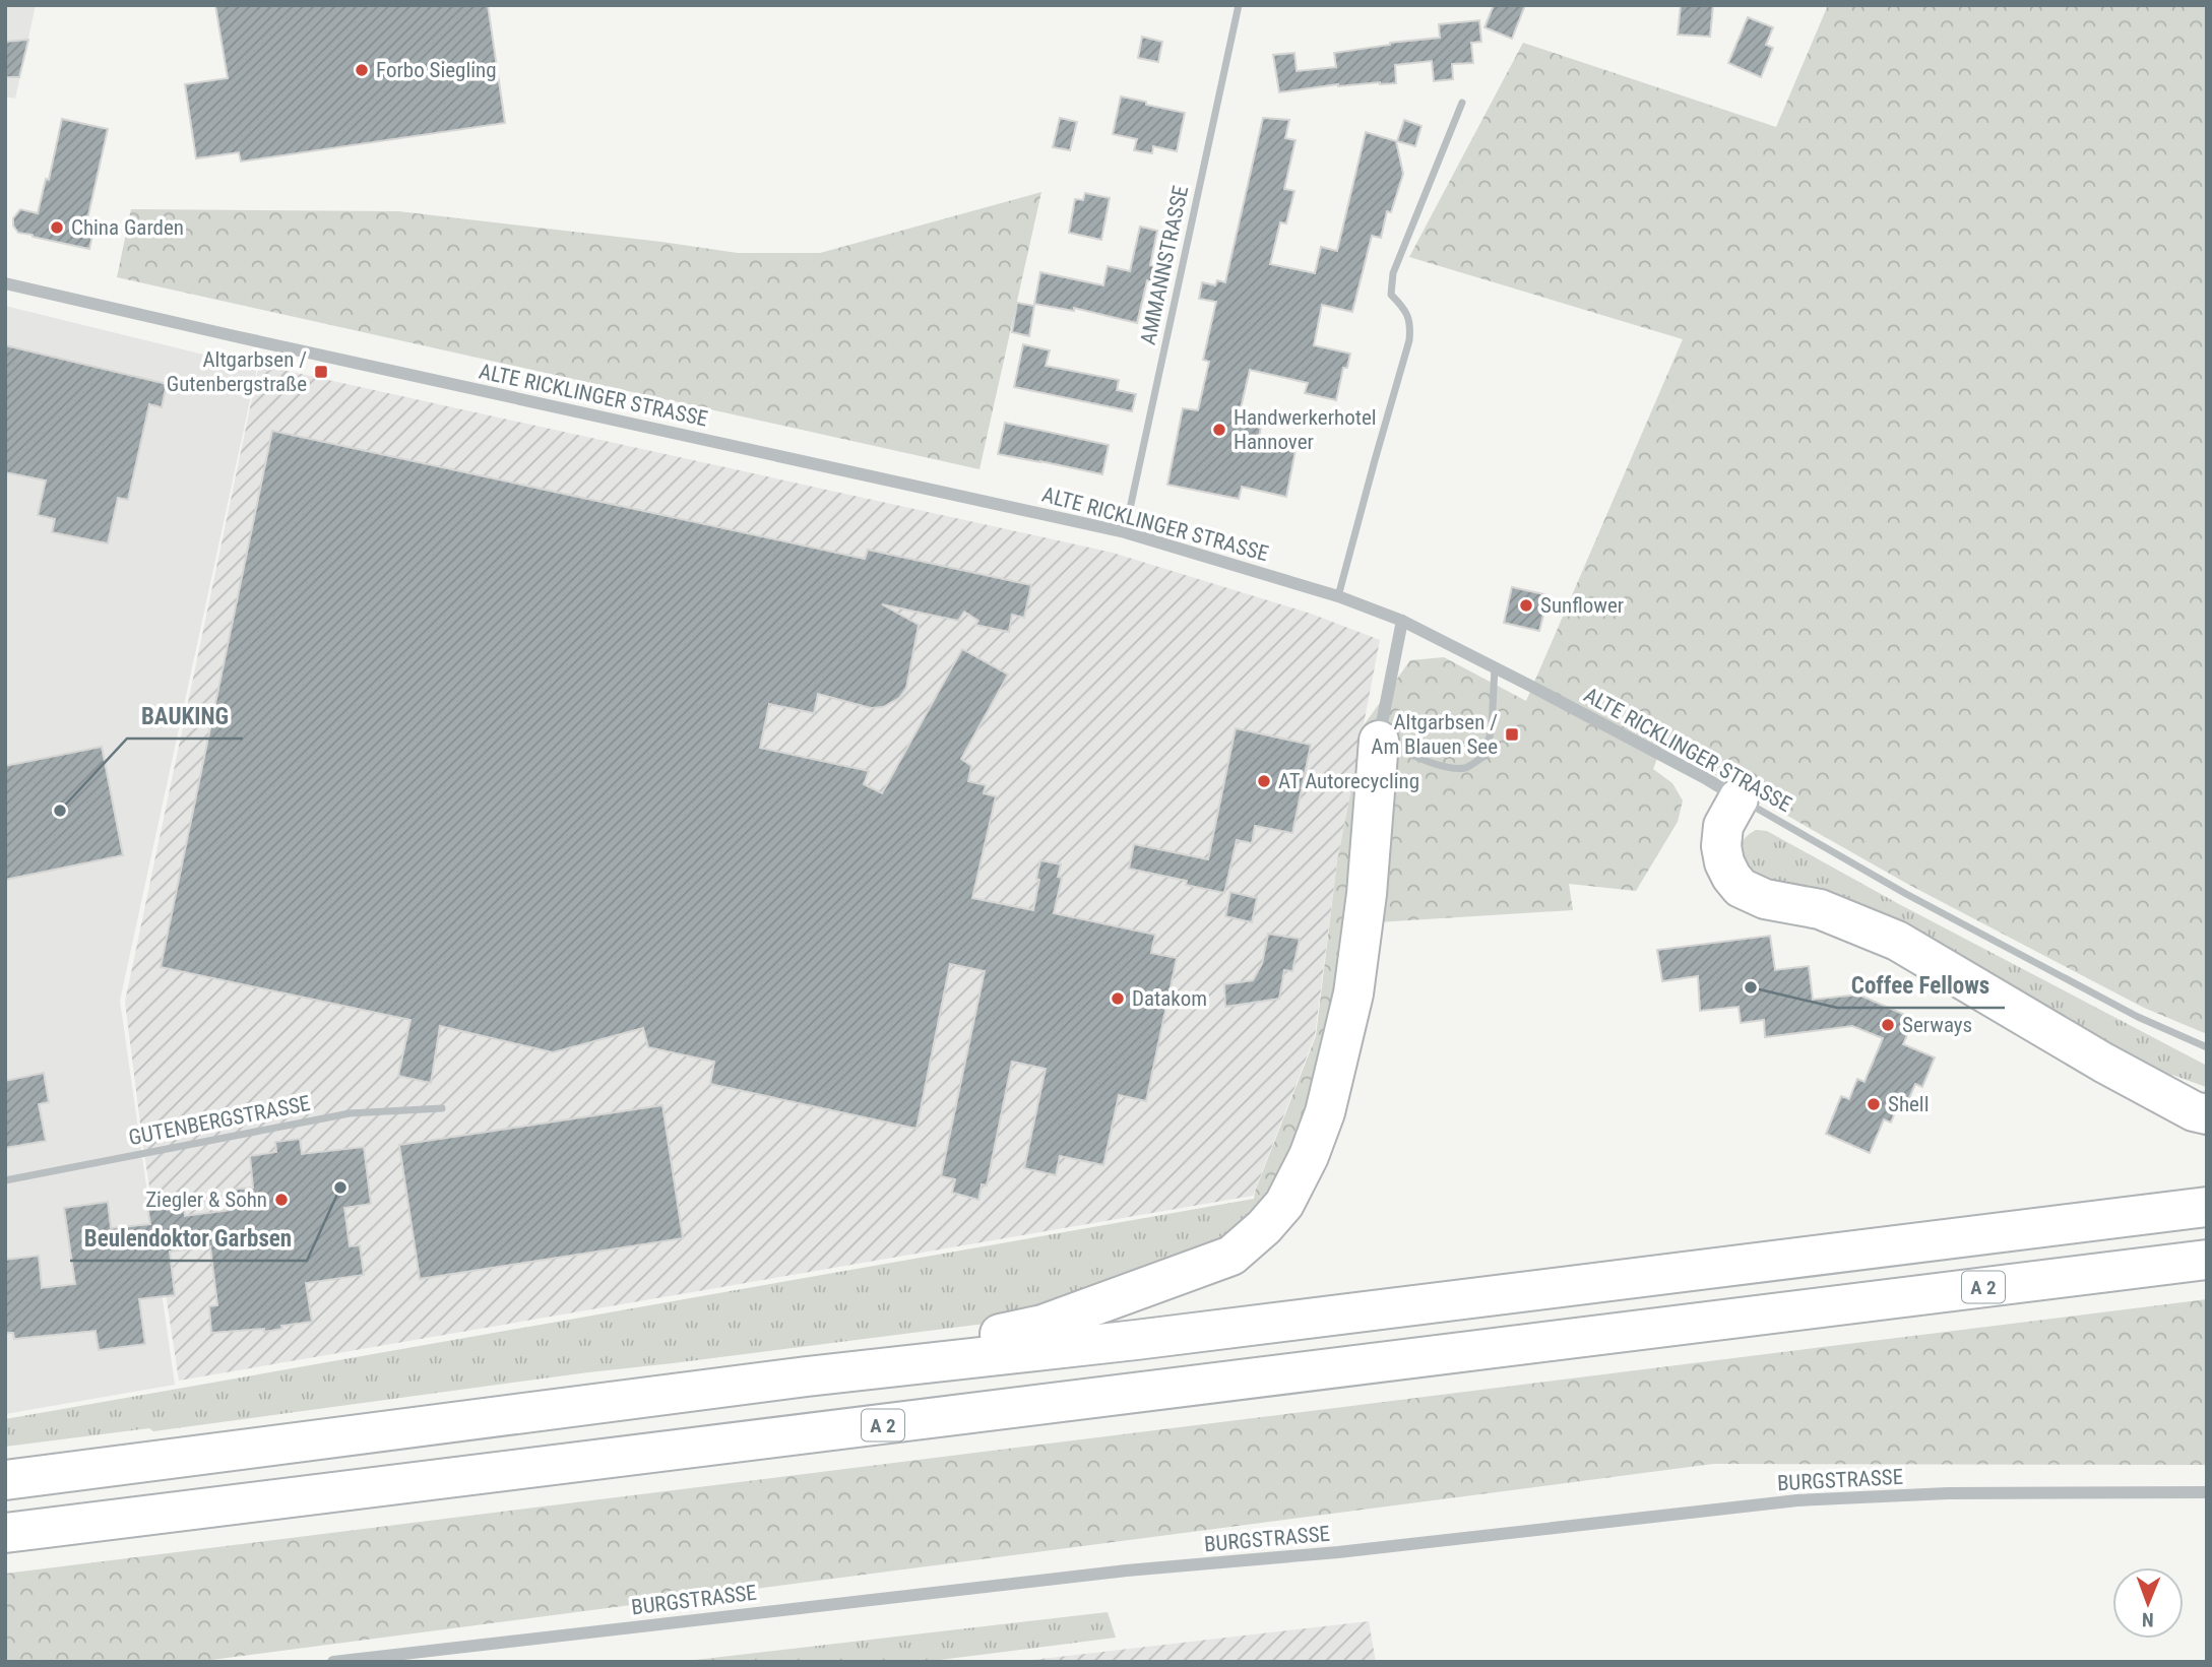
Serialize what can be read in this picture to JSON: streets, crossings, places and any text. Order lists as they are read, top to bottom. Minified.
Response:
{"streets":{"highway":["A 2"],"street":["AMMANNSTRASSE","ALTE RICKLINGER STRASSE","GUTENBERGSTRASSE","BURGSTRASSE"]},"crossings":[["AMMANNSTRASSE","ALTE RICKLINGER STRASSE"]],"places":{"other":["Forbo Siegling","China Garden","Handwerkerhotel Hannover","Sunflower","AT Autorecycling","BAUKING","Coffee Fellows","Datakom","Serways","Shell","Beulendoktor Garbsen","Ziegler & Sohn"],"transit":["Altgarbsen / Gutenbergstraße","Altgarbsen / Am Blauen See"]},"north":"bottom"}
